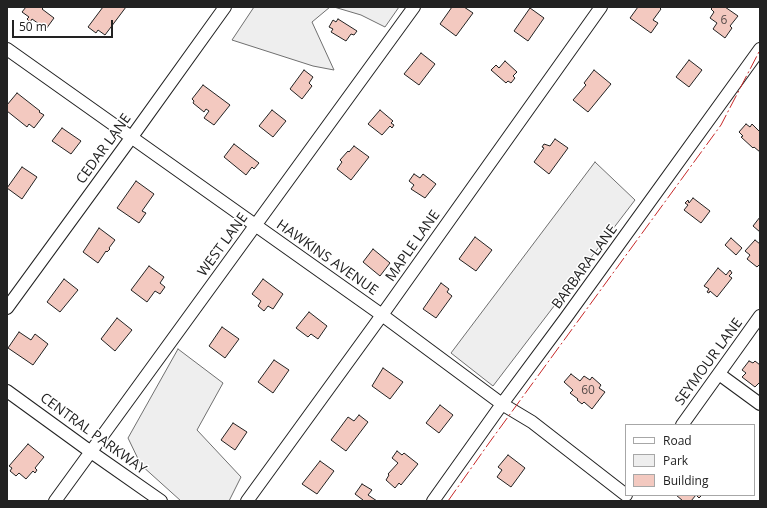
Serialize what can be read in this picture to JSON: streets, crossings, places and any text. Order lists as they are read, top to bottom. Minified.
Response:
{"streets":{"street":["CEDAR LANE","WEST LANE","MAPLE LANE","HAWKINS AVENUE","BARBARA LANE","SEYMOUR LANE","CENTRAL PARKWAY"]},"crossings":[["CEDAR LANE","HAWKINS AVENUE"],["WEST LANE","HAWKINS AVENUE"],["WEST LANE","CENTRAL PARKWAY"],["MAPLE LANE","HAWKINS AVENUE"],["HAWKINS AVENUE","BARBARA LANE"]],"house_numbers":["6","60"],"legend":["Road","Park","Building"],"scale_bar":"50 m"}
